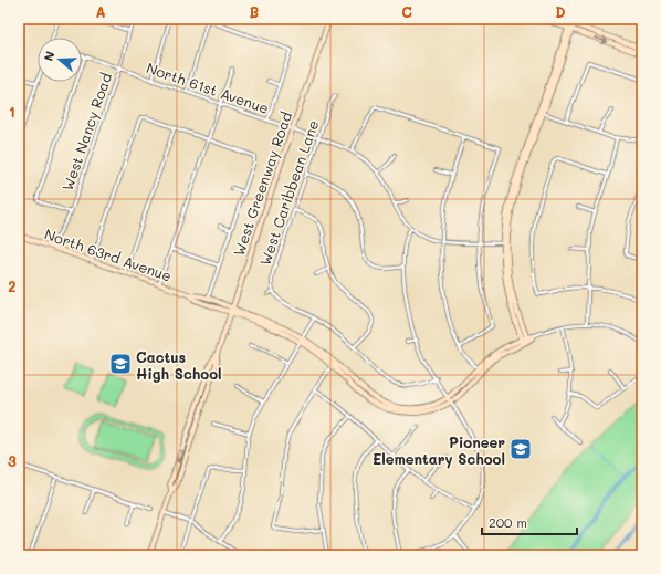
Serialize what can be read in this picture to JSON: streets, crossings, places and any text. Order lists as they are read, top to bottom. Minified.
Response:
{"streets":{"street":["North 61st Avenue","West Nancy Road","West Greenway Road","West Caribbean Lane","North 63rd Avenue"]},"crossings":[["North 61st Avenue","West Nancy Road"],["North 61st Avenue","West Greenway Road"],["North 61st Avenue","West Caribbean Lane"],["West Nancy Road","North 63rd Avenue"],["West Greenway Road","North 63rd Avenue"]],"places":{"school or university":["Cactus High School","Pioneer Elementary School"]},"scale_bar":"200 m","north":"left","grid":{"columns":["A","B","C","D"],"rows":["1","2","3"]}}
